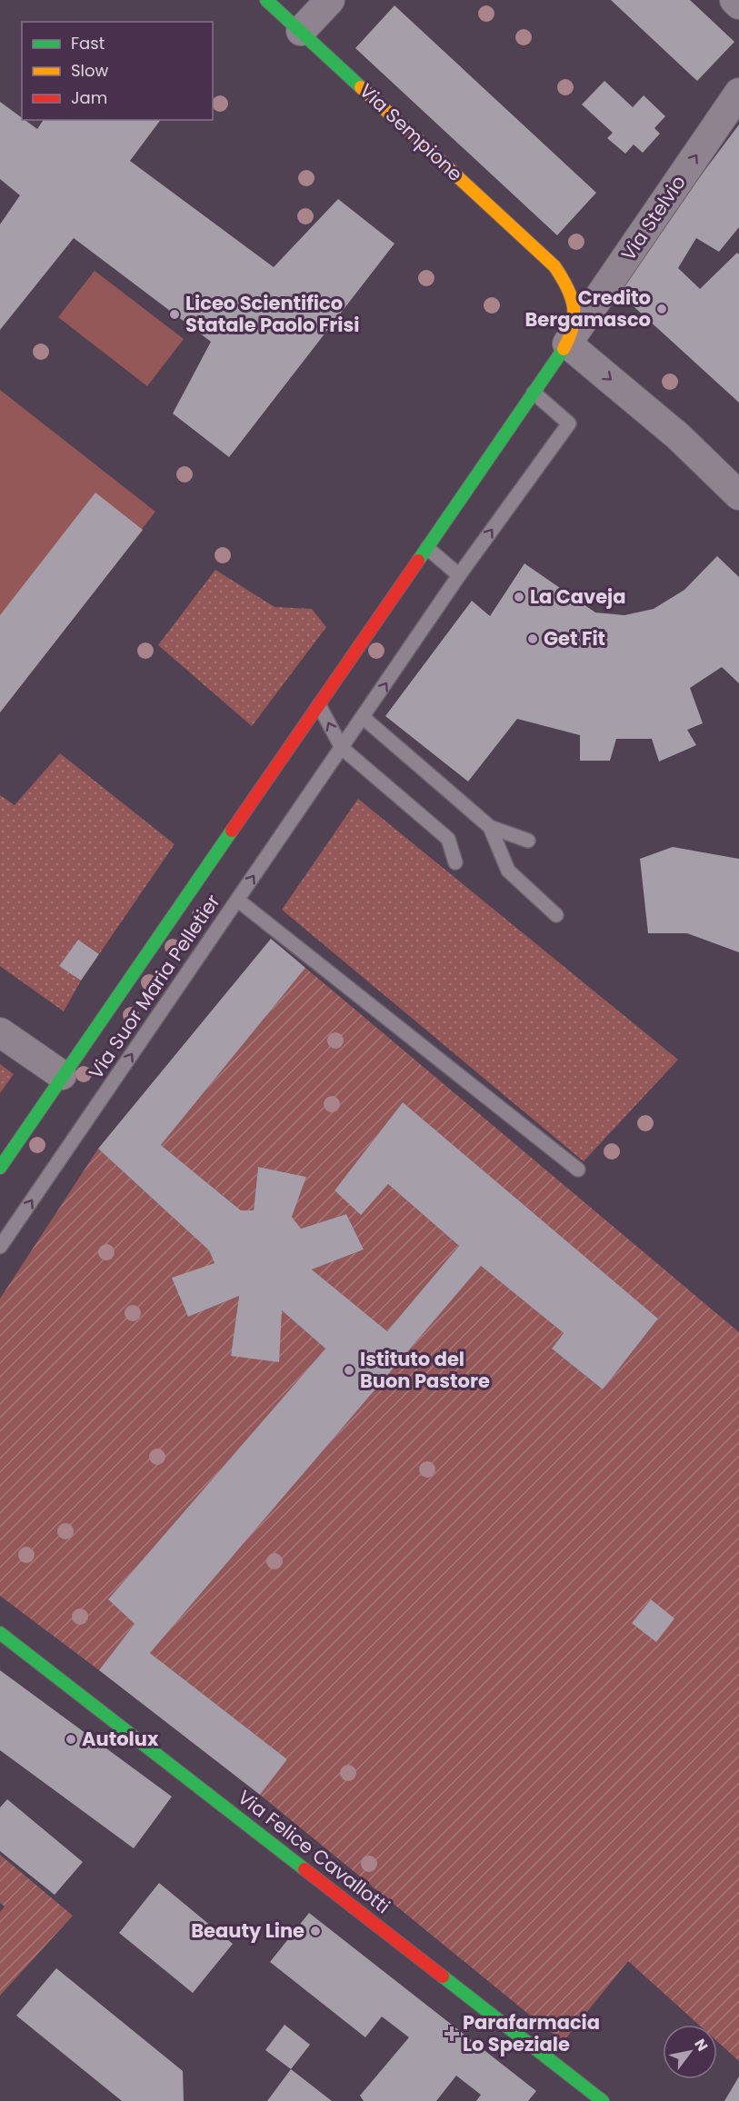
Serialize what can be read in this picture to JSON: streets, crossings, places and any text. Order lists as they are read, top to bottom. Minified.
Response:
{"streets":{"street":["Via Sempione","Via Stelvio","Via Suor Maria Pelletier","Via Felice Cavallotti"]},"crossings":[["Via Sempione","Via Suor Maria Pelletier"],["Via Stelvio","Via Suor Maria Pelletier"]],"one_way":["Via Stelvio"],"places":{"other":["Credito Bergamasco","Liceo Scientifico Statale Paolo Frisi","La Caveja","Get Fit","Istituto del Buon Pastore","Autolux","Beauty Line"],"health":["Parafarmacia Lo Speziale"]},"legend":["Fast","Slow","Jam"],"north":"top right"}
